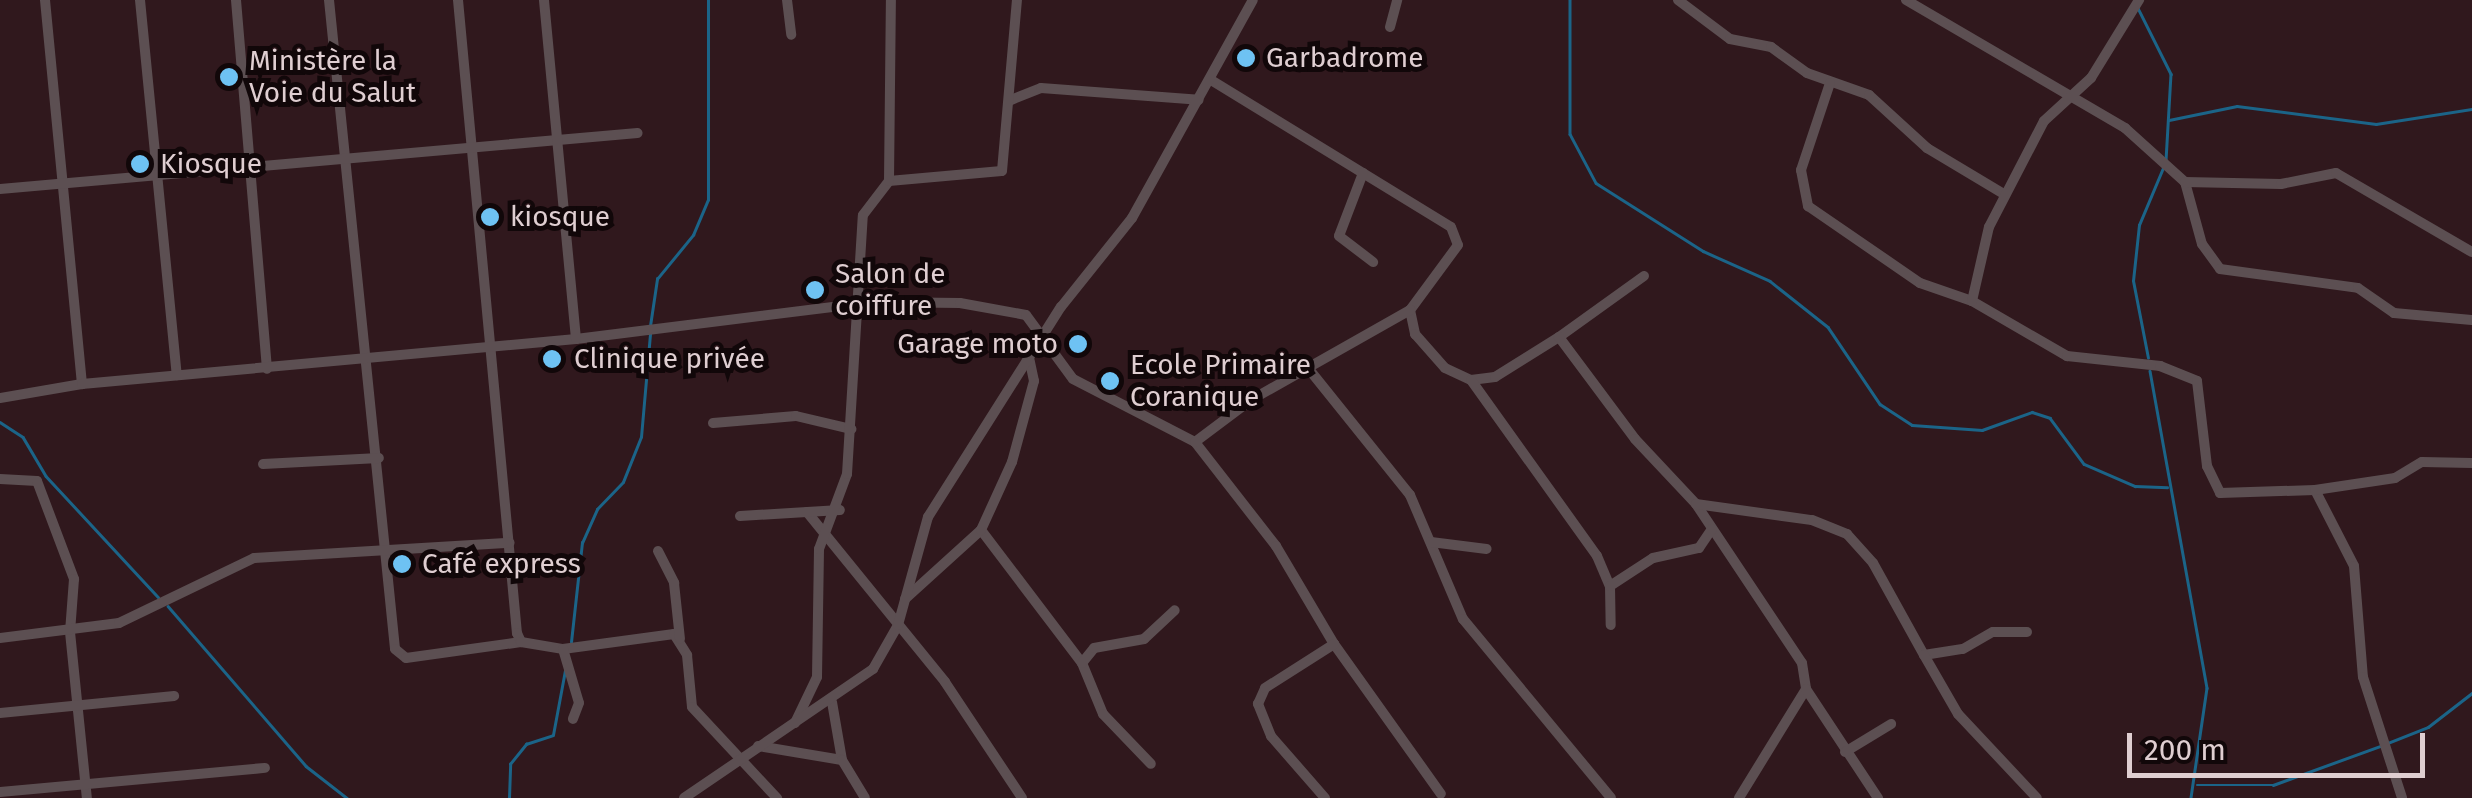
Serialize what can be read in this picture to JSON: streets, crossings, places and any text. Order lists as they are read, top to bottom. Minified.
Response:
{"places":["Garbadrome","Ministère la Voie du Salut","Kiosque","kiosque","Salon de coiffure","Garage moto","Clinique privée","Ecole Primaire Coranique","Café express"],"scale_bar":"200 m"}
